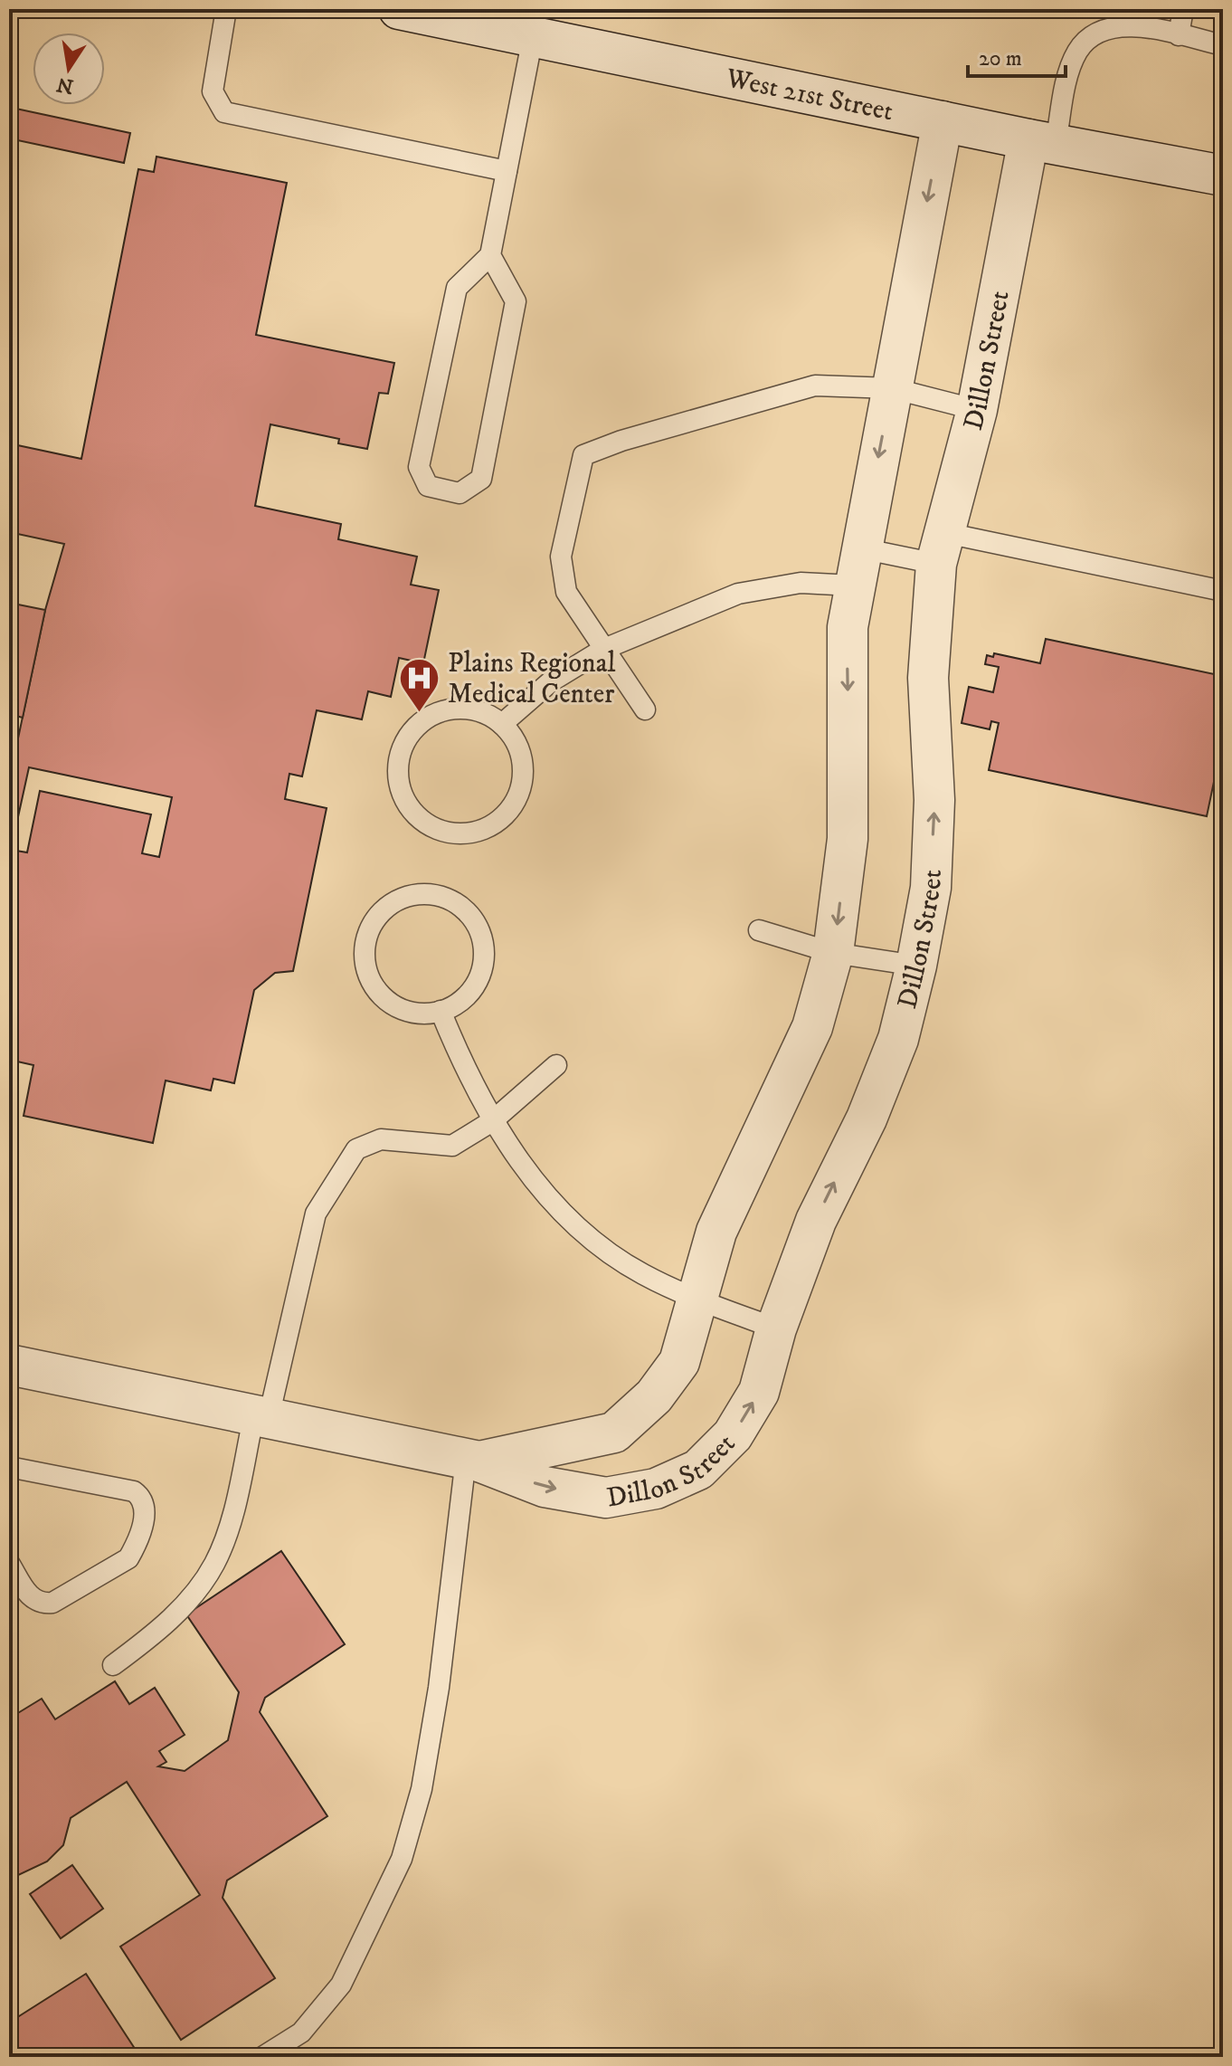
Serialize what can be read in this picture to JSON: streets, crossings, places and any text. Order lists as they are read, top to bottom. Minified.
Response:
{"streets":{"street":["West 21st Street","Dillon Street"]},"crossings":[["West 21st Street","Dillon Street"]],"places":{"hospital":["Plains Regional Medical Center"]},"scale_bar":"20 m","north":"bottom"}
